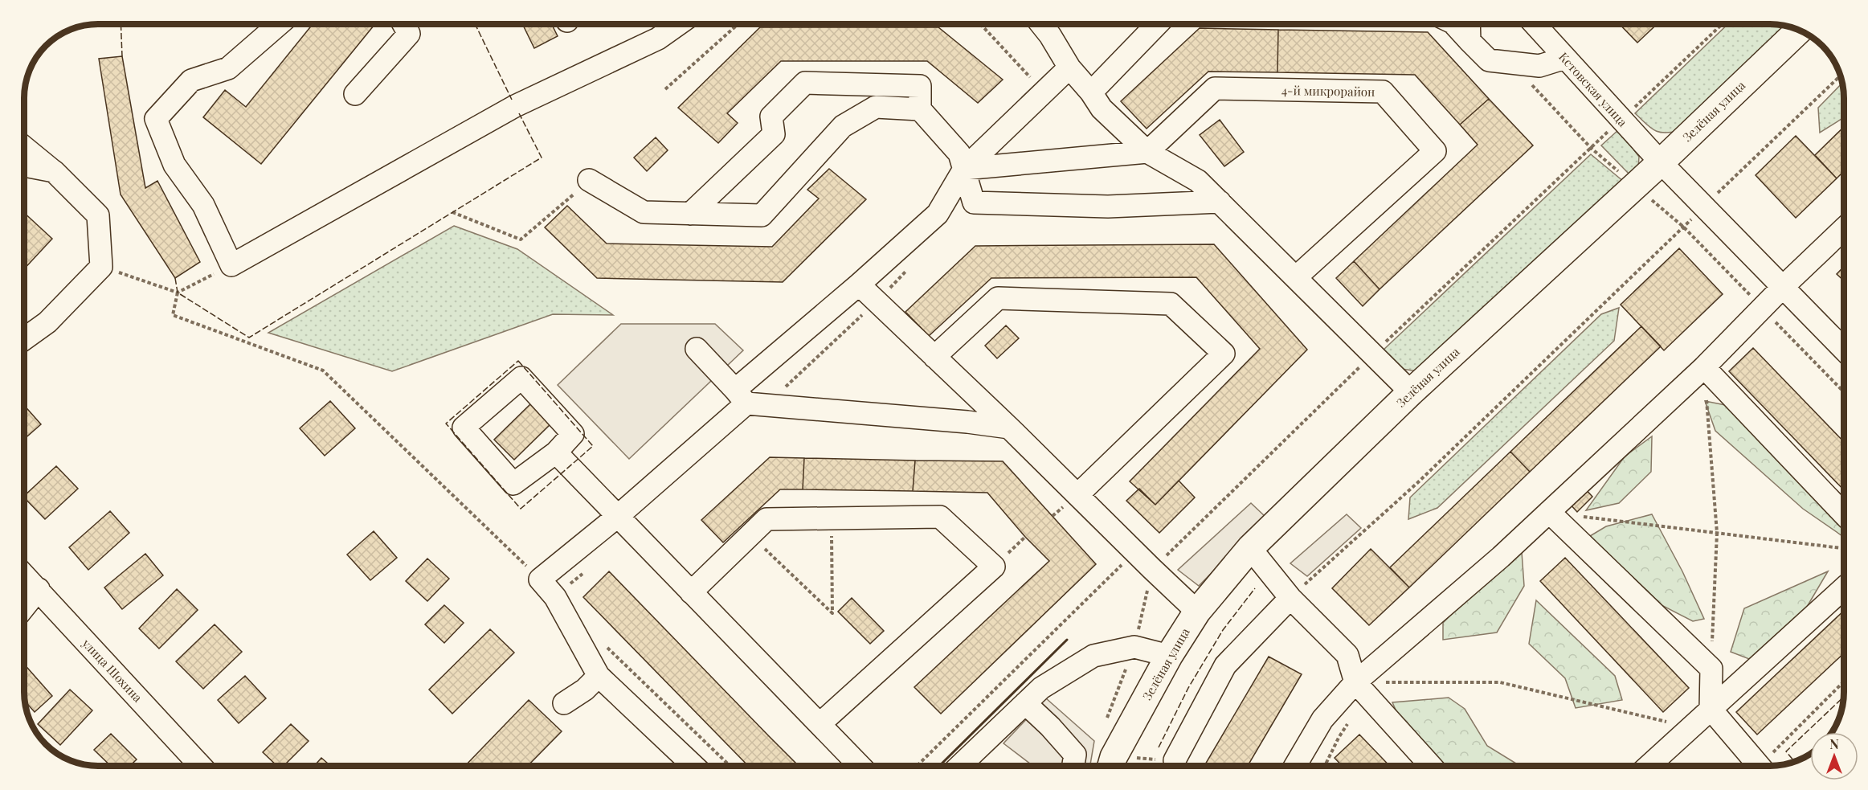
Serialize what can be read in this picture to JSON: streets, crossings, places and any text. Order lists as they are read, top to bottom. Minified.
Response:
{"streets":{"main road":["Зелёная улица"],"street":["Кстовская улица","4-й микрорайон","улица Шохина"]},"crossings":[["Кстовская улица","Зелёная улица"]],"north":"top"}
